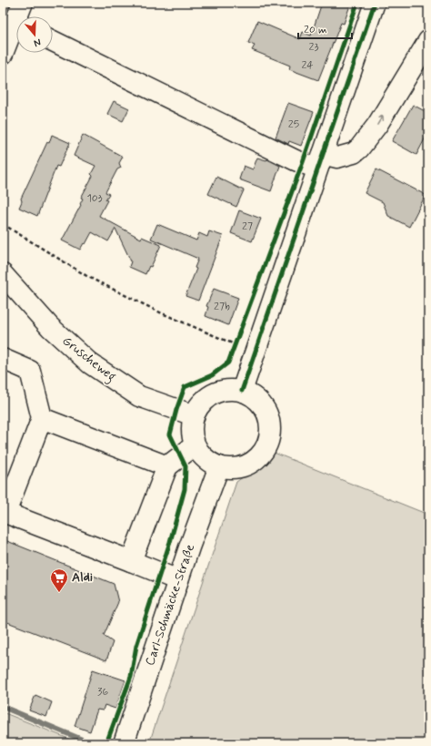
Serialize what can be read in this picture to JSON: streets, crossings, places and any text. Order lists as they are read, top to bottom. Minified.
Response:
{"streets":{"street":["Gruscheweg","Carl-Schmäcke-Straße"]},"crossings":[["Gruscheweg","Carl-Schmäcke-Straße"]],"places":{"supermarket":["Aldi"]},"house_numbers":["23","24","25","103","27","27b","36"],"scale_bar":"20 m","north":"bottom"}
